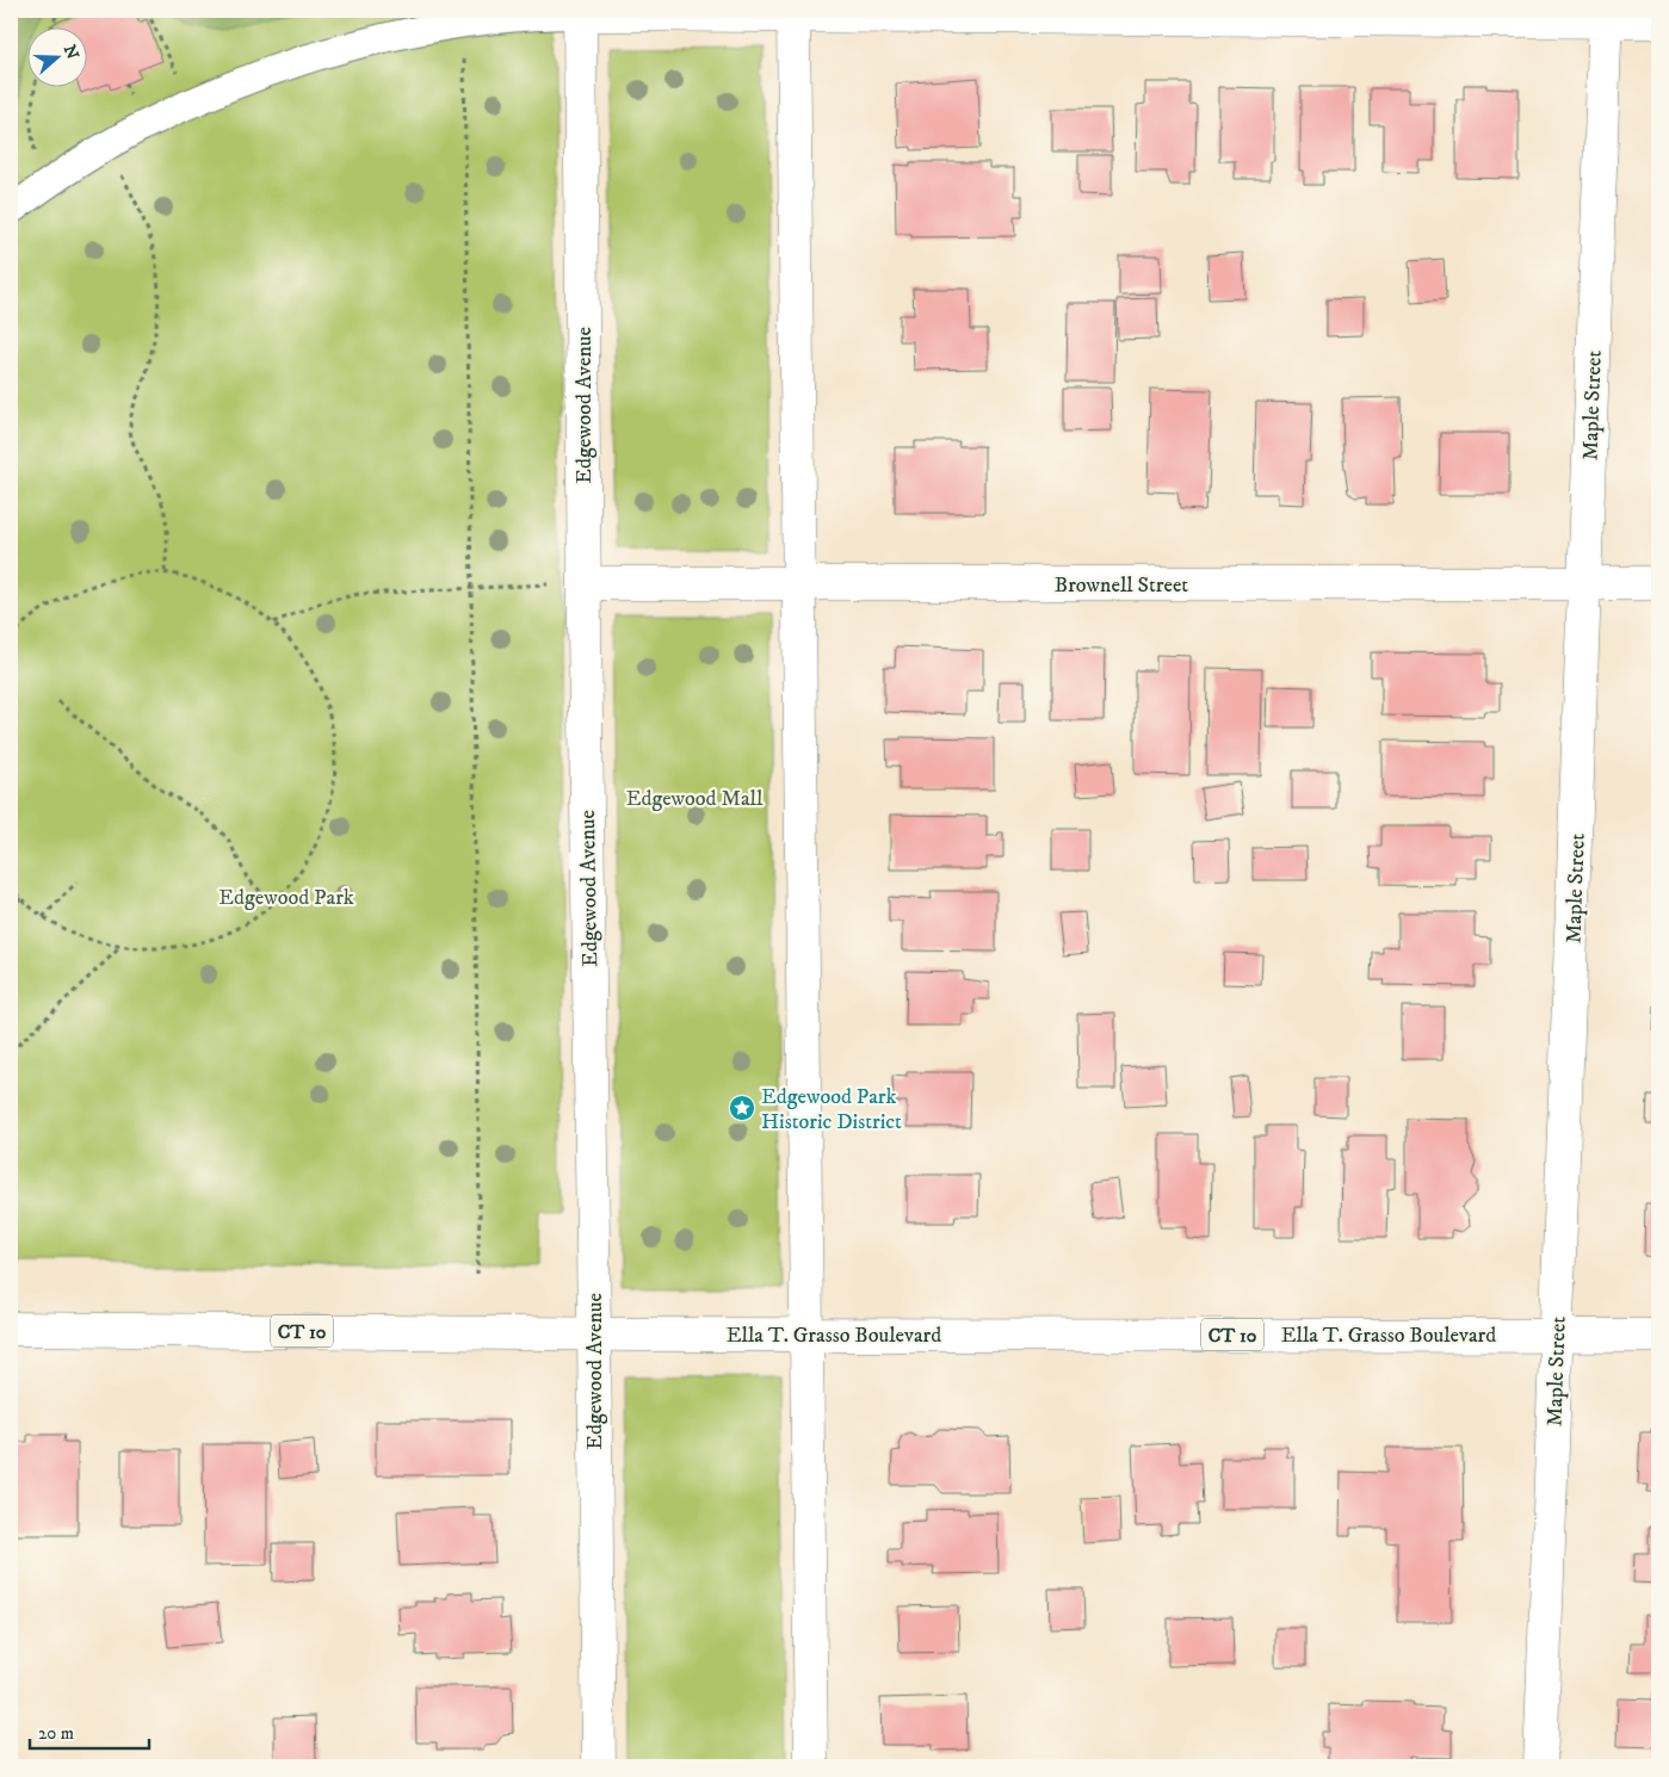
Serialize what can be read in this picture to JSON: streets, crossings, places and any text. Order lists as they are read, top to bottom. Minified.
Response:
{"streets":{"street":["Edgewood Avenue","Maple Street","Brownell Street","CT 10","Ella T. Grasso Boulevard"]},"crossings":[["Edgewood Avenue","Brownell Street"],["Edgewood Avenue","Ella T. Grasso Boulevard"],["Maple Street","Brownell Street"],["Maple Street","Ella T. Grasso Boulevard"]],"parks":["Edgewood Mall","Edgewood Park"],"places":{"place":["Edgewood Park Historic District"]},"scale_bar":"20 m","north":"right"}
